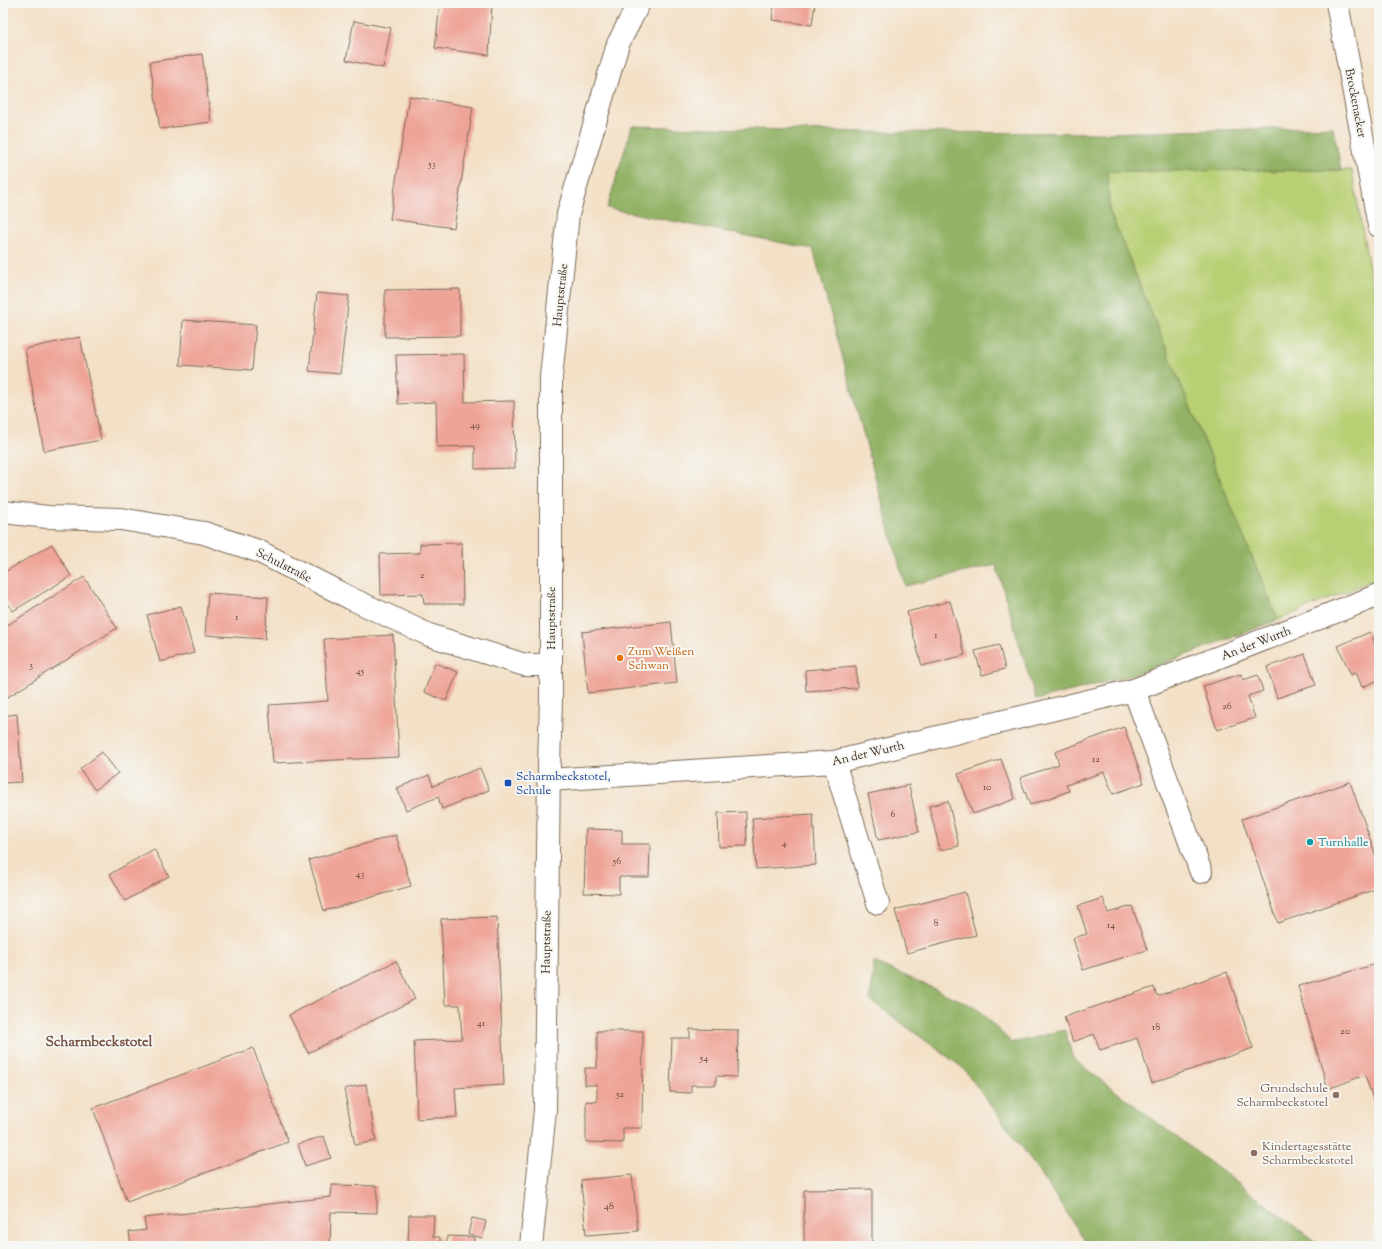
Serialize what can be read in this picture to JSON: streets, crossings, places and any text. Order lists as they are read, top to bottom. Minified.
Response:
{"streets":{"street":["Brockenacker","Hauptstraße","Schulstraße","An der Wurth"]},"crossings":[["Hauptstraße","Schulstraße"],["Hauptstraße","An der Wurth"]],"districts":["Scharmbeckstotel"],"places":{"other":["Zum Weißen Schwan","Turnhalle","Grundschule Scharmbeckstotel","Kindertagesstätte Scharmbeckstotel"],"transit":["Scharmbeckstotel, Schule"]},"house_numbers":["53","49","2","1","1","3","45","26","12","10","6","4","56","43","8","14","41","18","20","54","52","48"]}
